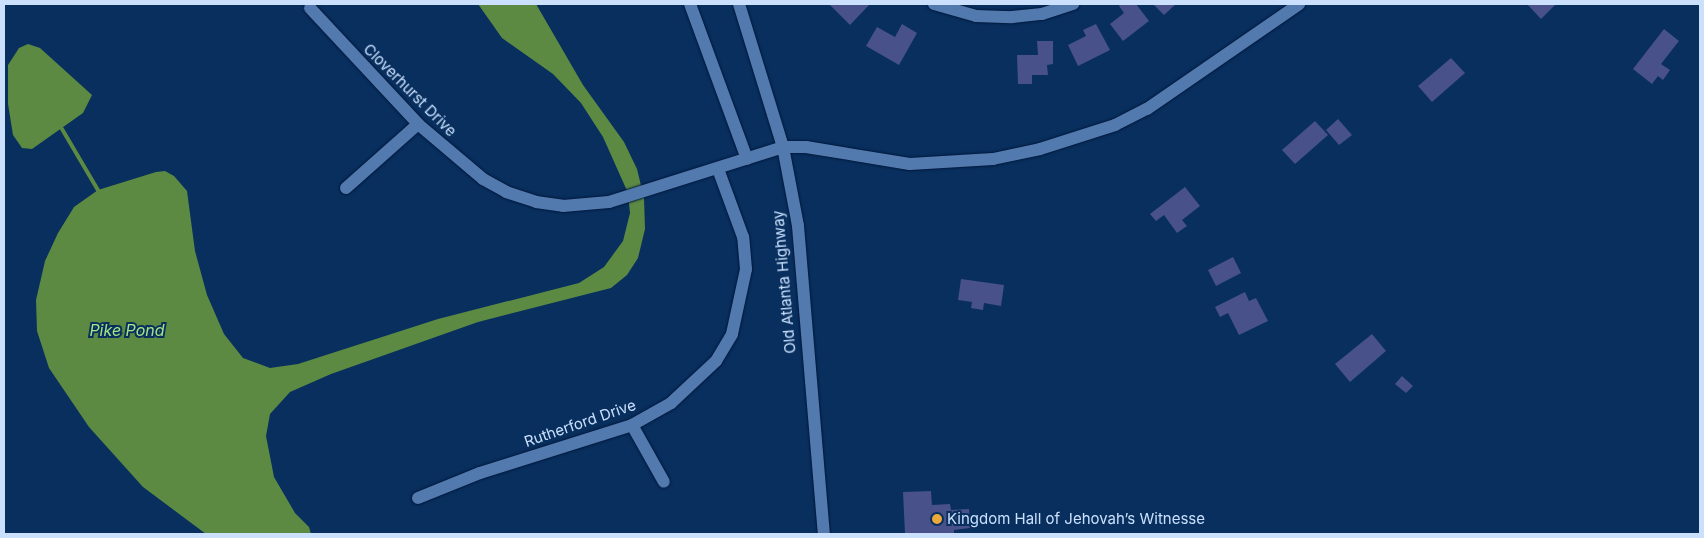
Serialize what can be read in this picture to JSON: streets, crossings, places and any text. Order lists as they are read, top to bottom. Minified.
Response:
{"streets":{"street":["Cloverhurst Drive","Old Atlanta Highway","Rutherford Drive"]},"crossings":[["Cloverhurst Drive","Old Atlanta Highway"],["Cloverhurst Drive","Rutherford Drive"]],"water":["Pike Pond"],"places":["Kingdom Hall of Jehovah’s Witnesse"]}
